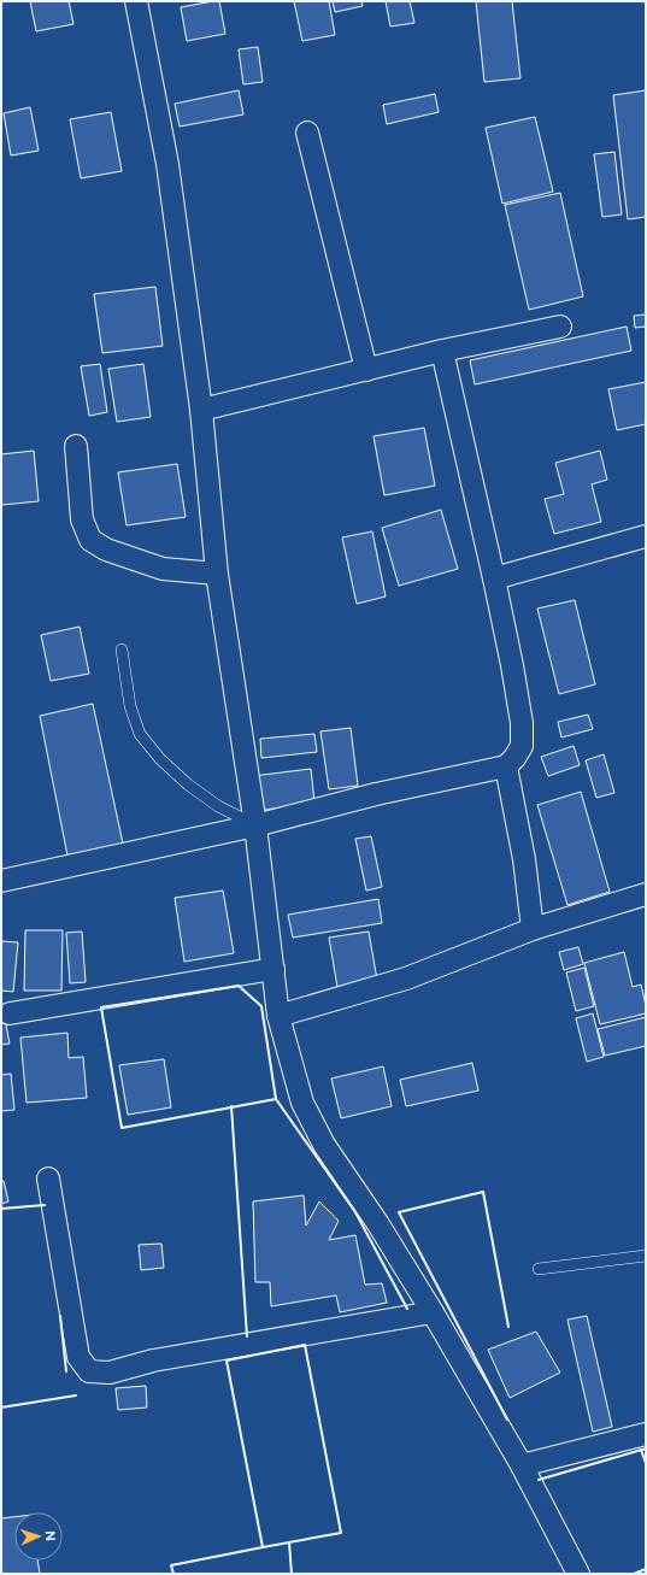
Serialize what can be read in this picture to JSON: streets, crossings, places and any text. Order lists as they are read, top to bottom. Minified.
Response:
{"north":"right"}
